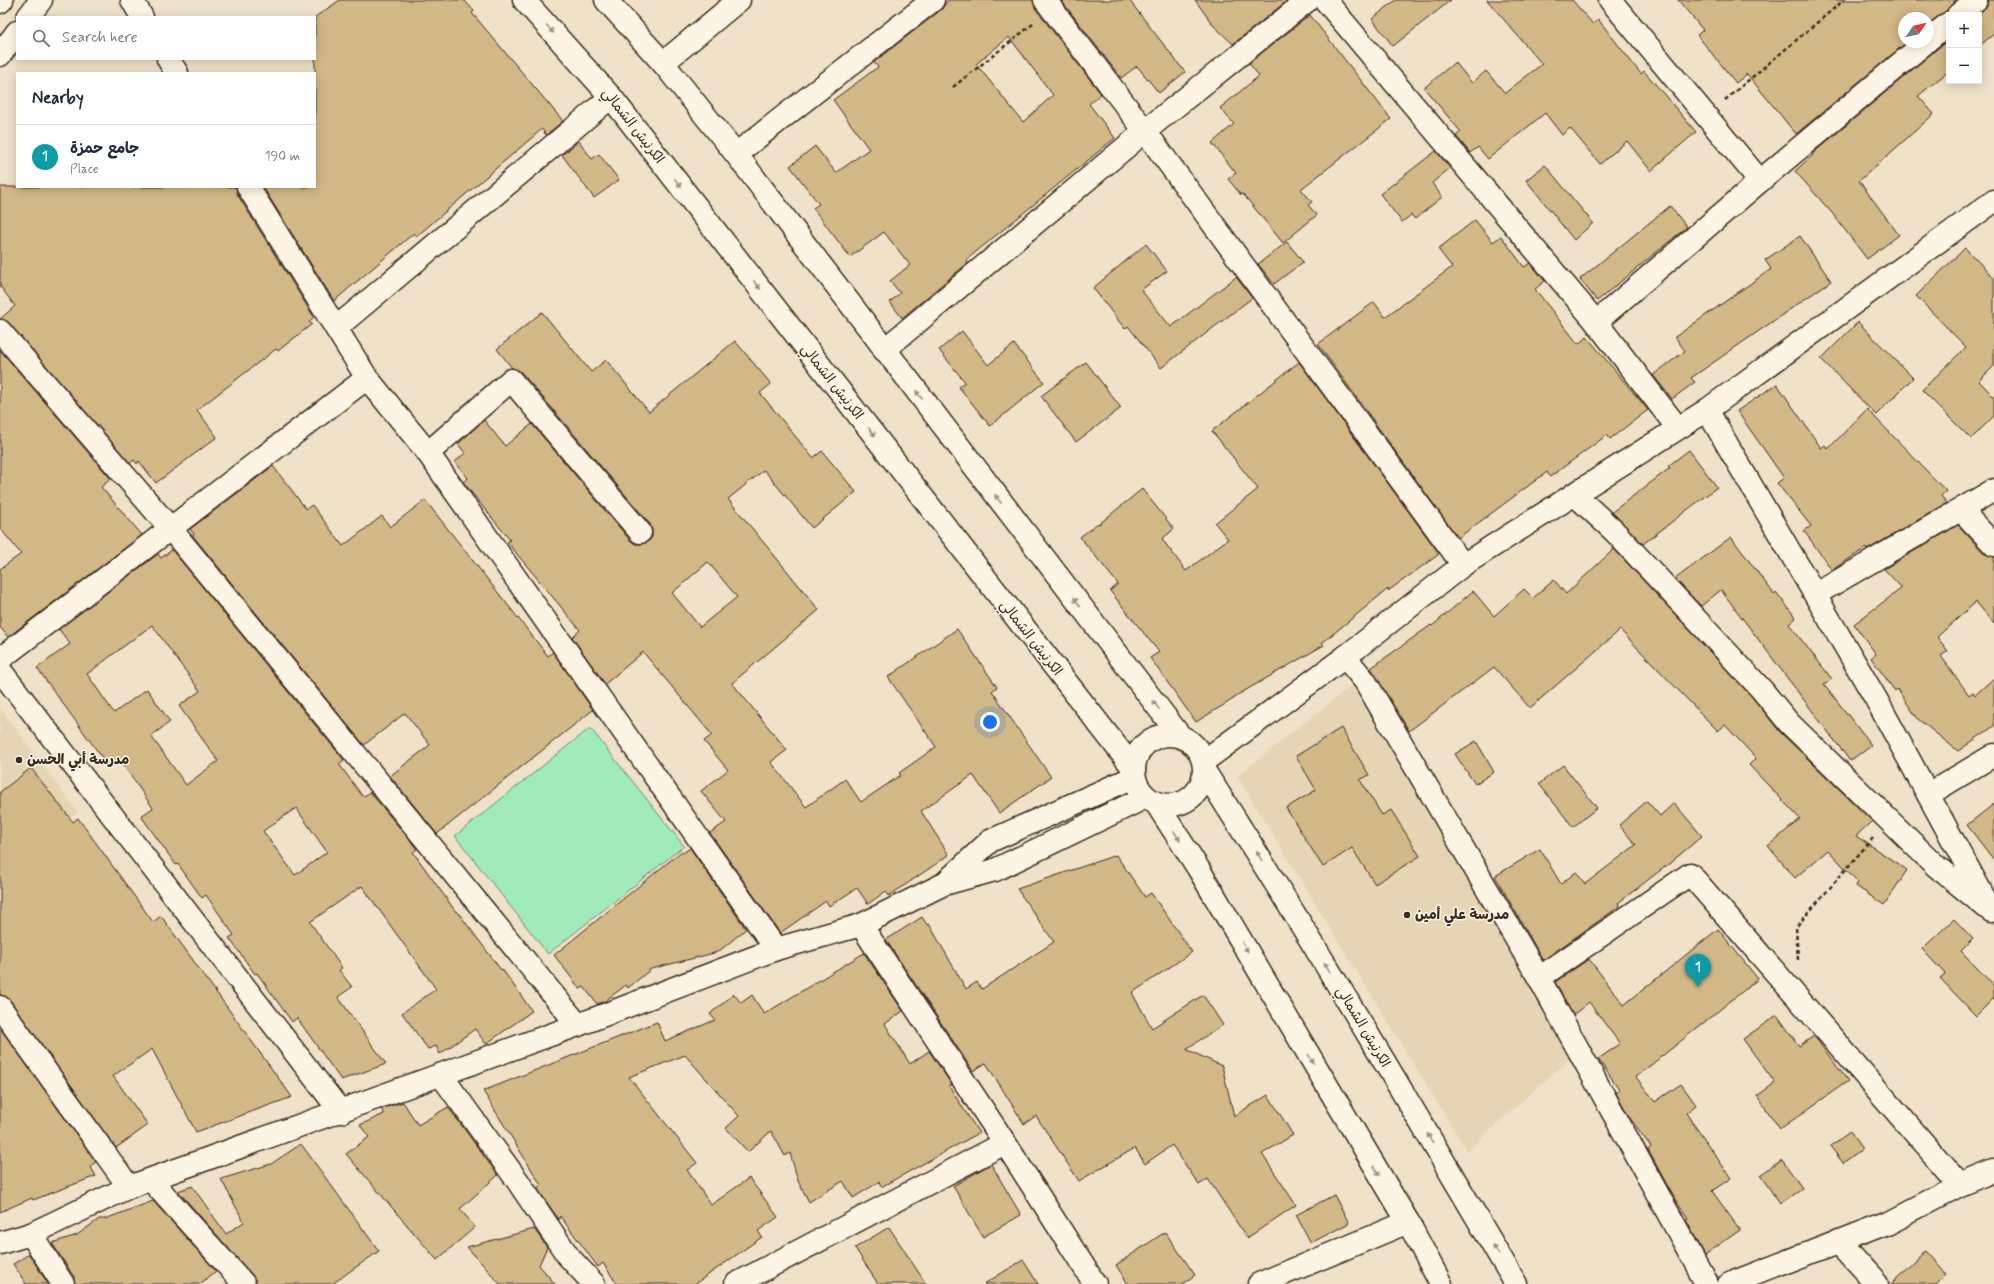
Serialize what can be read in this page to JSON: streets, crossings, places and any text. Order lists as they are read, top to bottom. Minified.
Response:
{"streets":{"street":["الكرنيش الشمالي"]},"places":["مدرسة أبي الحسن","مدرسة علي أمين"],"north":"top right","page":{"map_buttons":["+","−"],"search":"Search here","heading":"Nearby","list":[{"mark":"1","name":"جامع حمزة","note":"Place","value":"190 m"}],"pins":"1"}}
